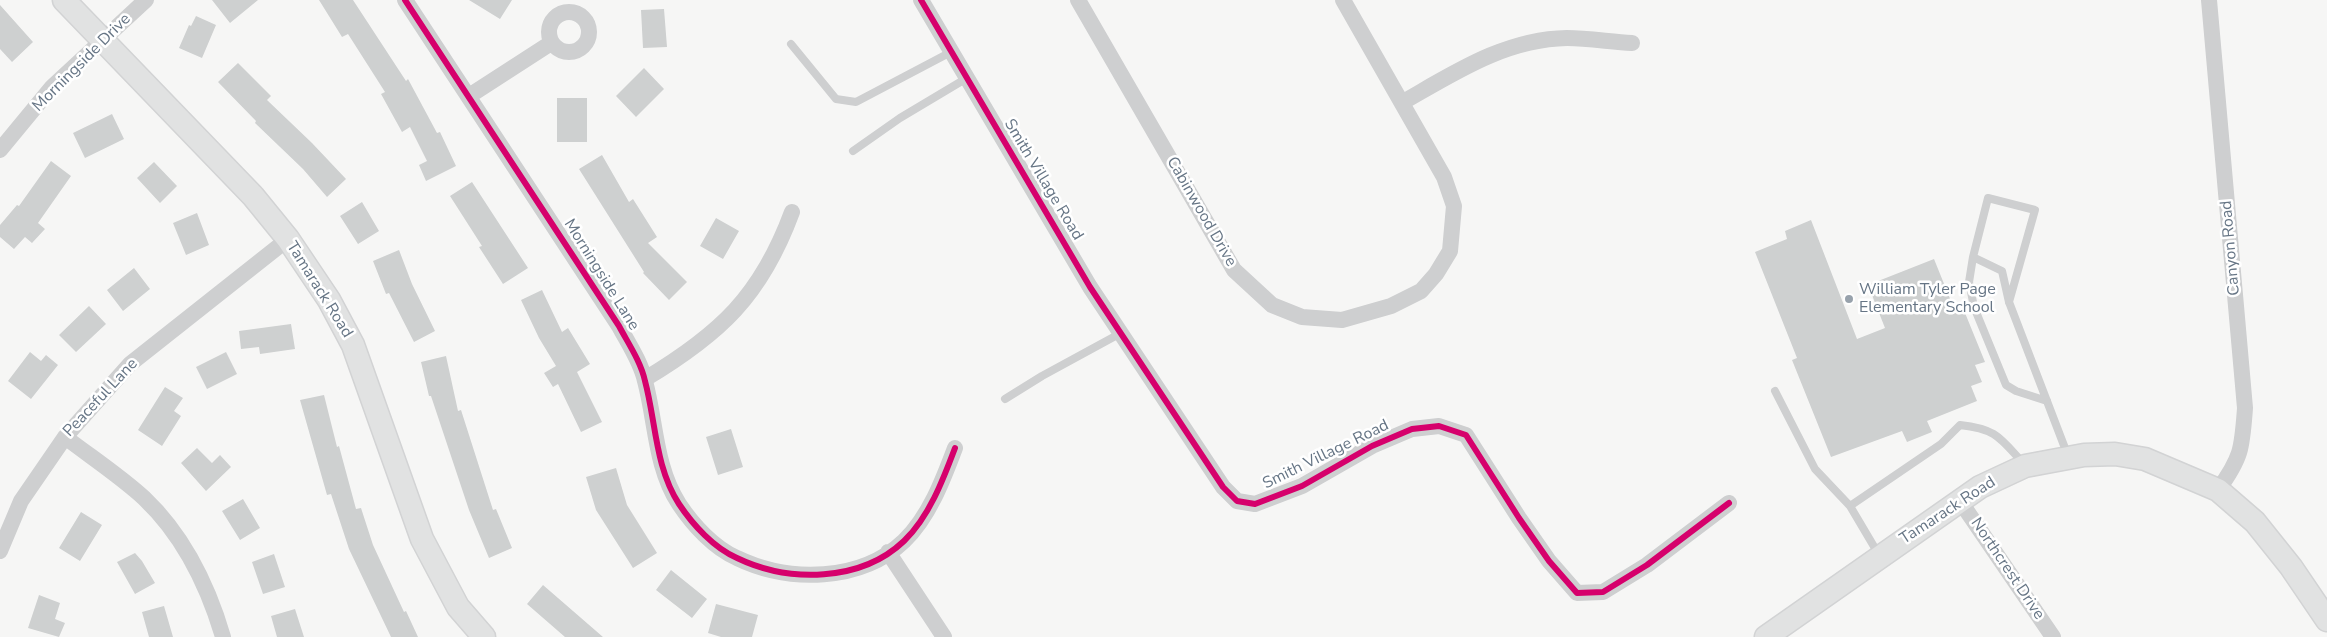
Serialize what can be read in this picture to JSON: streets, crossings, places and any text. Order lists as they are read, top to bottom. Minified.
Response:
{"streets":{"street":["Morningside Drive","Smith Village Road","Cabinwood Drive","Canyon Road","Morningside Lane","Tamarack Road","Peaceful Lane","Northcrest Drive"]},"crossings":[["Morningside Drive","Tamarack Road"],["Canyon Road","Tamarack Road"],["Tamarack Road","Peaceful Lane"],["Tamarack Road","Northcrest Drive"]],"places":["William Tyler Page Elementary School"]}
